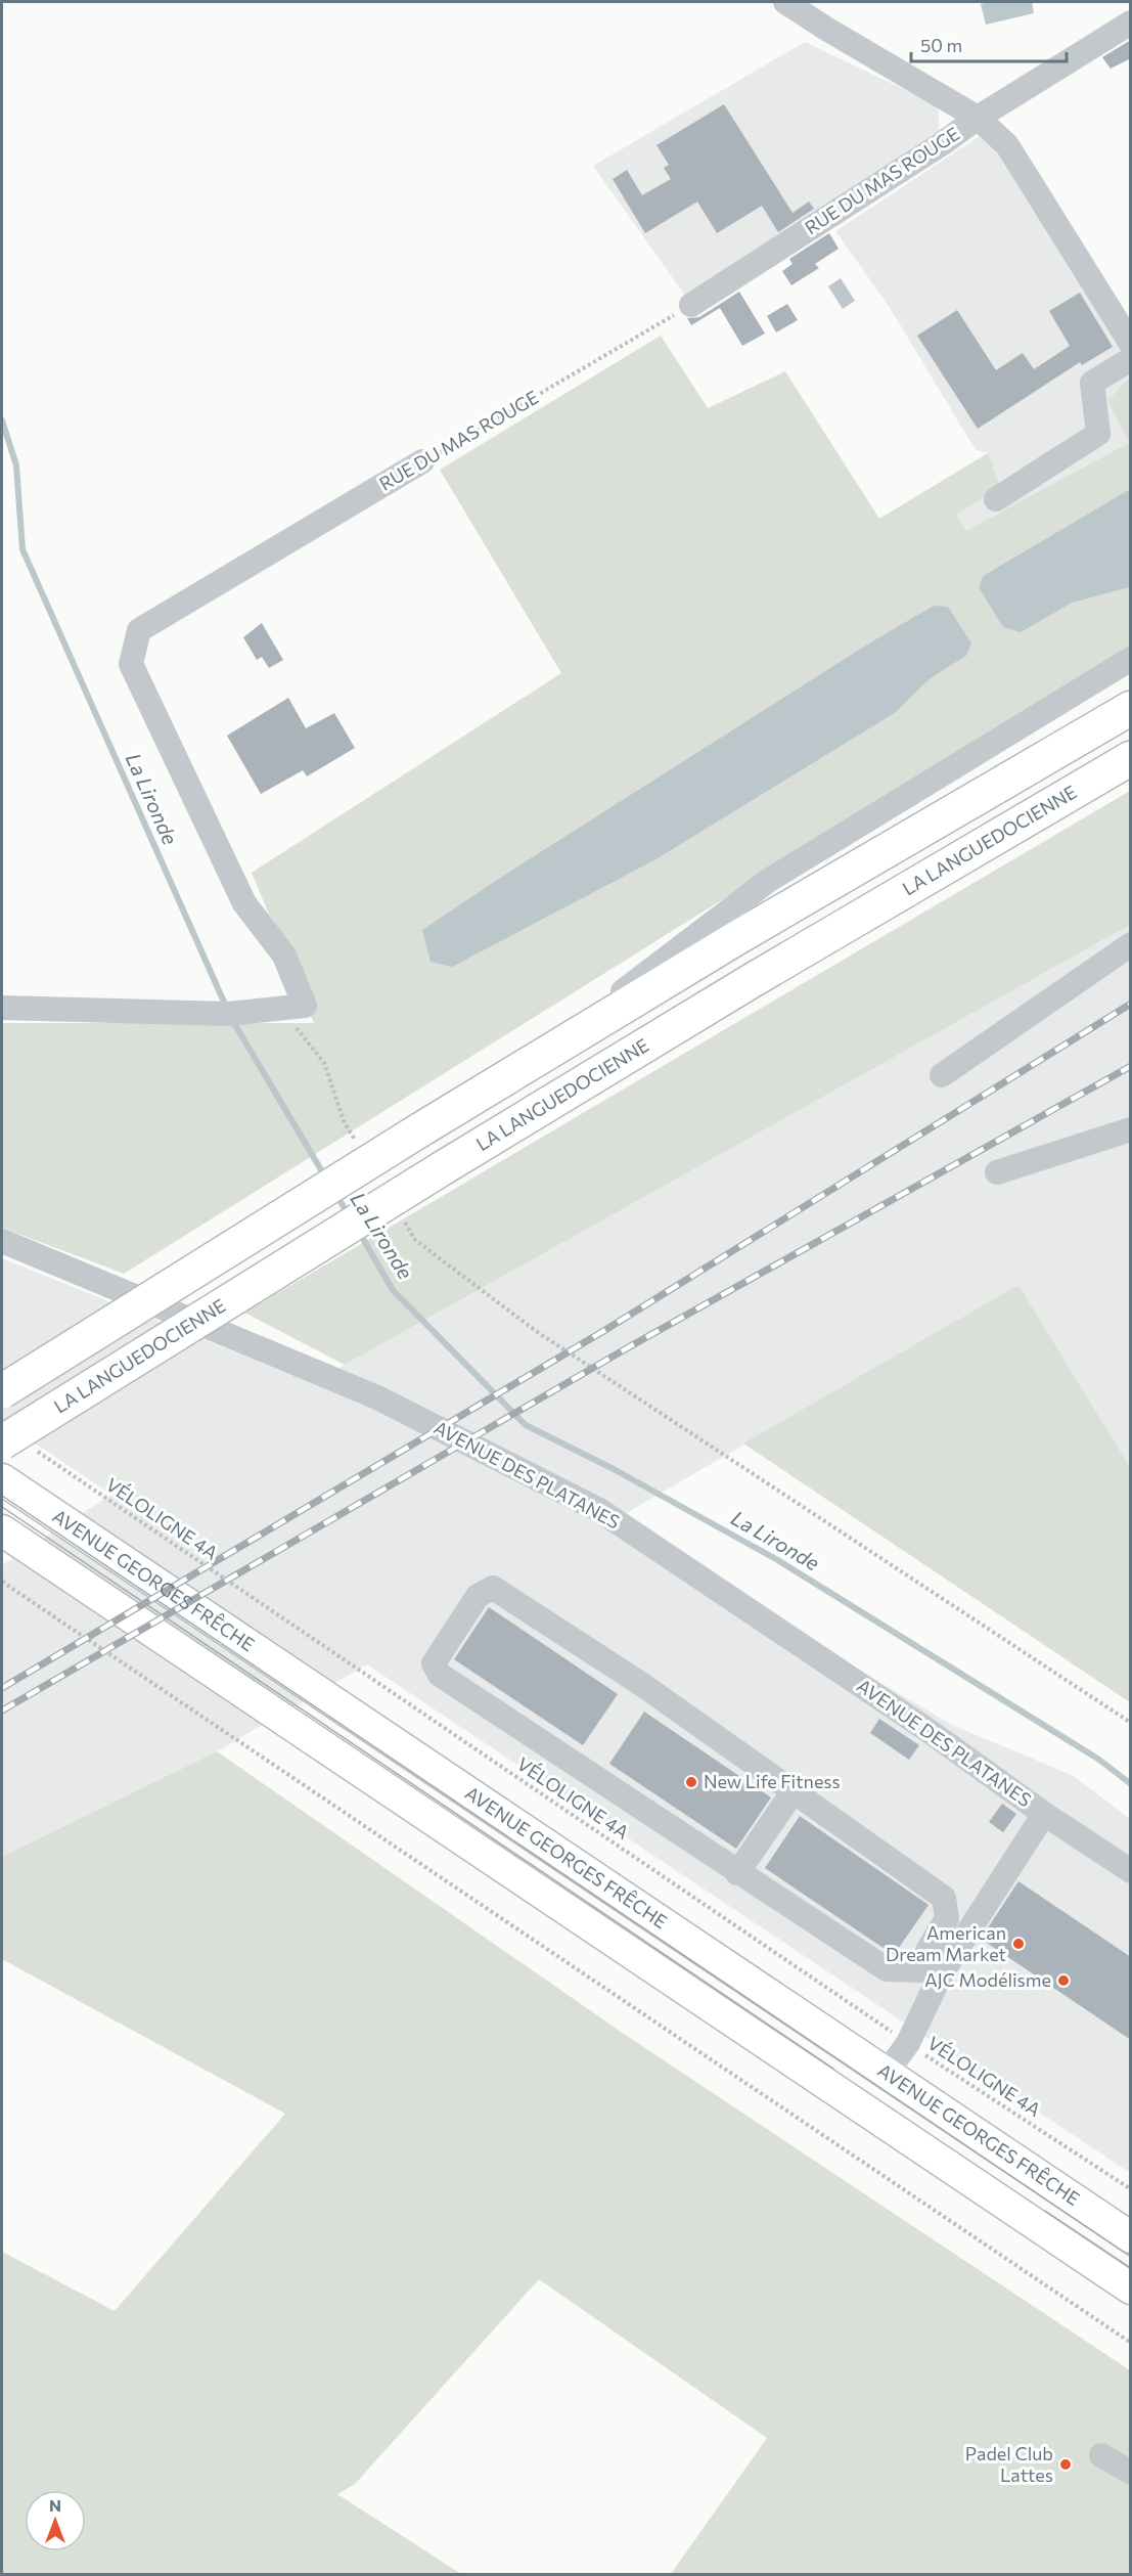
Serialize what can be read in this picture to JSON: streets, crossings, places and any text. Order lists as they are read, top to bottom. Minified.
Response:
{"streets":{"highway":["LA LANGUEDOCIENNE"],"main road":["AVENUE GEORGES FRÊCHE"],"street":["RUE DU MAS ROUGE","AVENUE DES PLATANES"],"path":["VÉLOLIGNE 4A"]},"crossings":[["LA LANGUEDOCIENNE","VÉLOLIGNE 4A"]],"water":["La Lironde"],"places":["New Life Fitness","American Dream Market","AJC Modélisme","Padel Club Lattes"],"scale_bar":"50 m","north":"top"}
